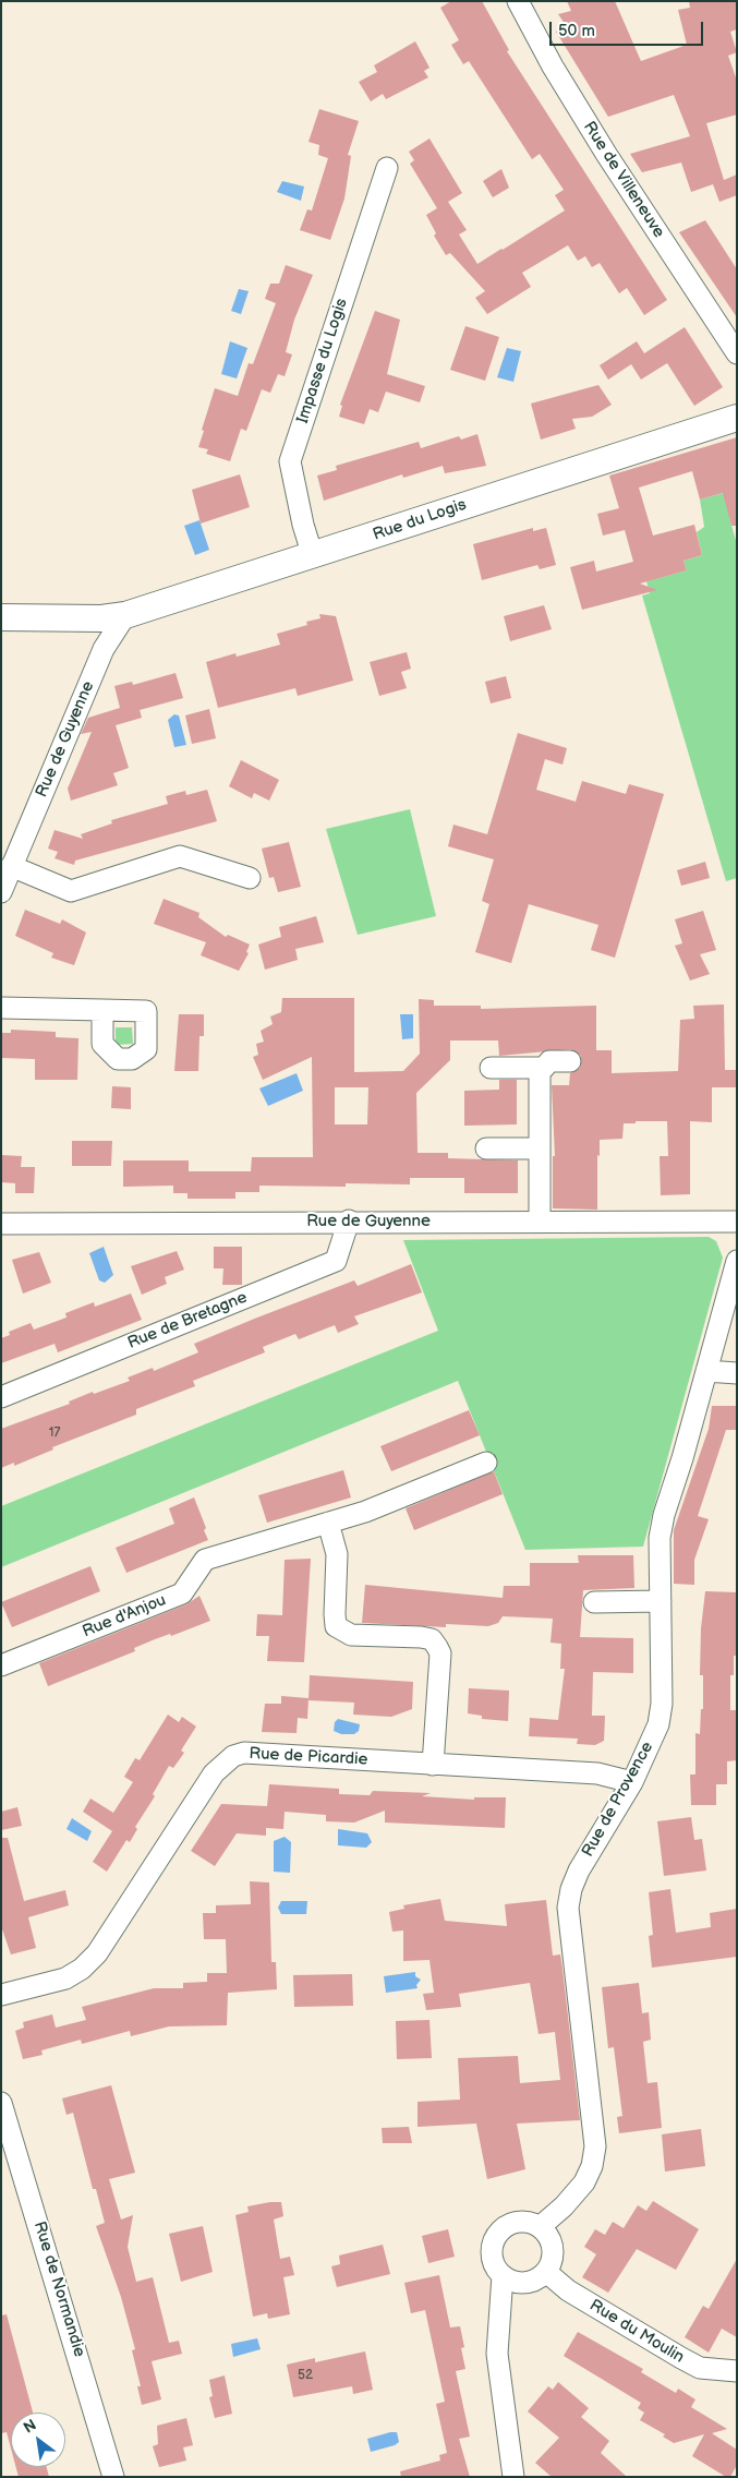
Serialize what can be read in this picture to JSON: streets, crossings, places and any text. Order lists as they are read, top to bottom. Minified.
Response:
{"streets":{"street":["Rue de Villeneuve","Impasse du Logis","Rue du Logis","Rue de Guyenne","Rue de Bretagne","Rue d'Anjou","Rue de Picardie","Rue de Provence","Rue de Normandie","Rue du Moulin"]},"crossings":[["Impasse du Logis","Rue du Logis"],["Rue du Logis","Rue de Guyenne"],["Rue de Guyenne","Rue de Bretagne"],["Rue de Picardie","Rue de Provence"],["Rue de Provence","Rue du Moulin"]],"house_numbers":["17","52"],"scale_bar":"50 m","north":"top left"}
